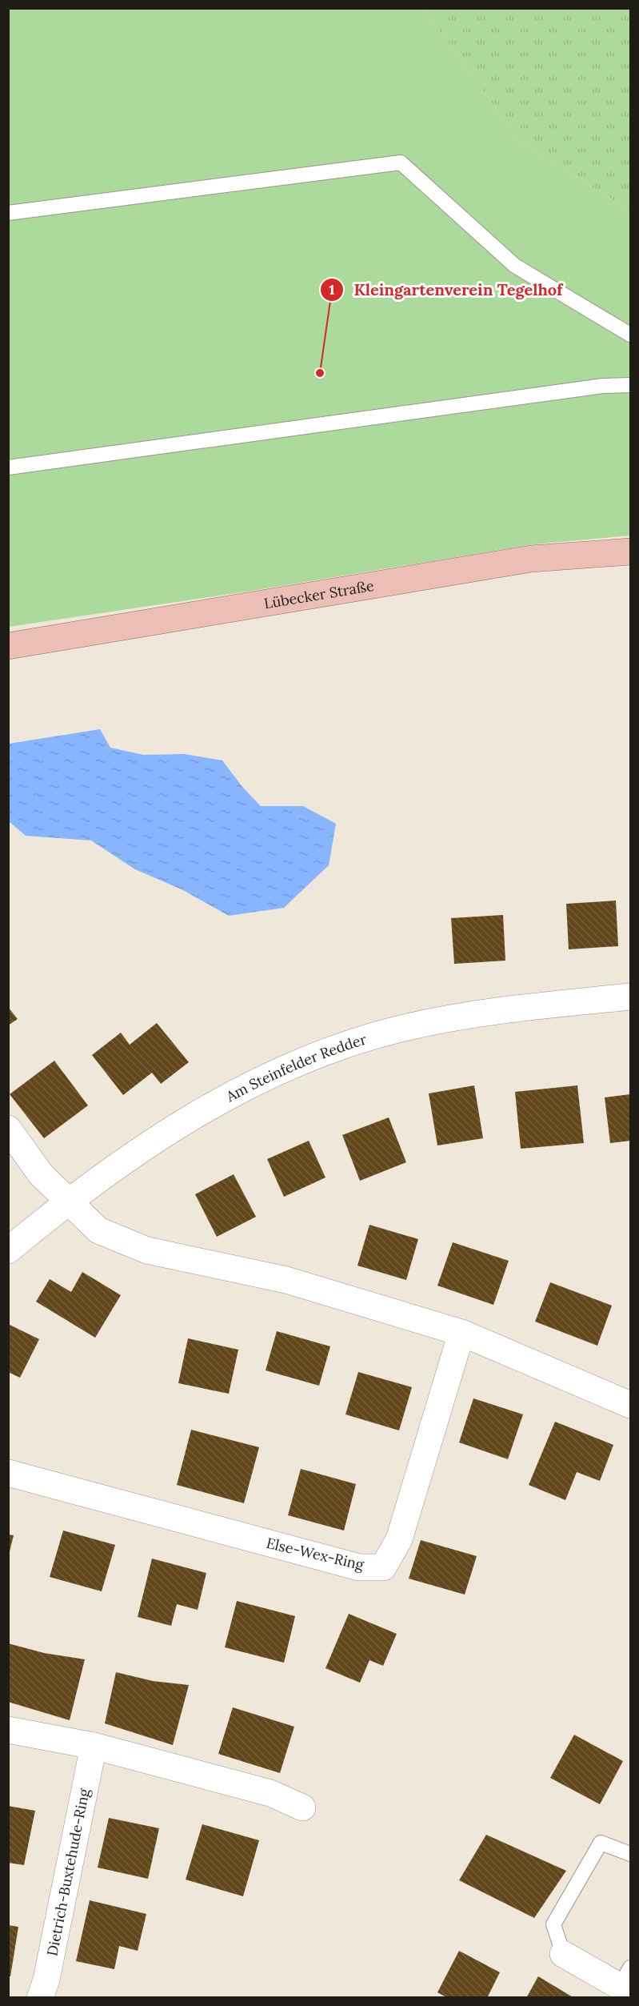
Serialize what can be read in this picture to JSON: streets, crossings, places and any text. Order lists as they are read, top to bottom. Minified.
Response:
{"streets":{"main road":["Lübecker Straße"],"street":["Am Steinfelder Redder","Else-Wex-Ring","Dietrich-Buxtehude-Ring"]},"places":["Kleingartenverein Tegelhof"]}
